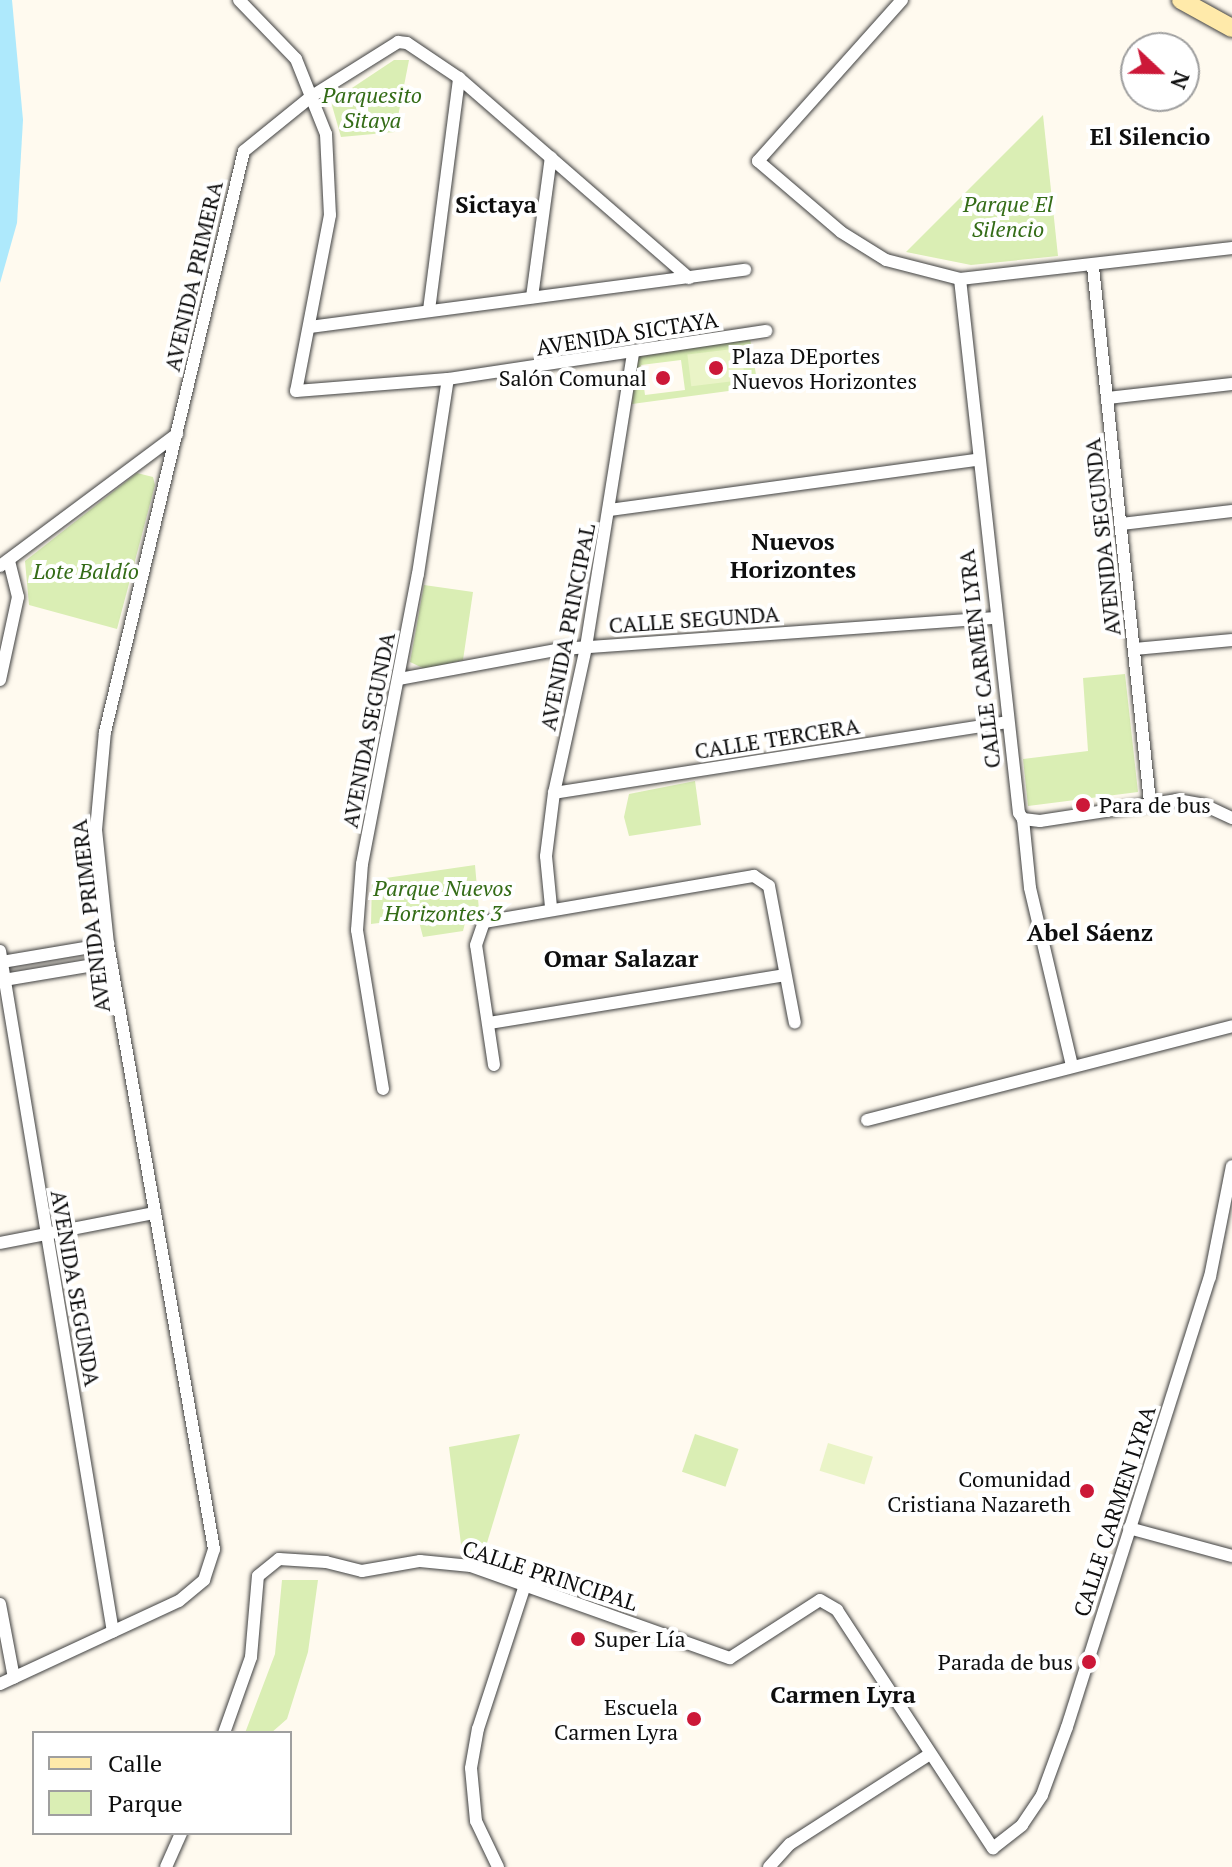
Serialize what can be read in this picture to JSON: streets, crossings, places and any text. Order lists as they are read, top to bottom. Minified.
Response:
{"streets":{"street":["AVENIDA PRIMERA","AVENIDA SICTAYA","AVENIDA SEGUNDA","CALLE SEGUNDA","AVENIDA PRINCIPAL","CALLE CARMEN LYRA","CALLE TERCERA","CALLE PRINCIPAL"]},"crossings":[["AVENIDA PRIMERA","AVENIDA SICTAYA"],["AVENIDA PRIMERA","AVENIDA SEGUNDA"],["AVENIDA SICTAYA","AVENIDA SEGUNDA"],["AVENIDA SICTAYA","AVENIDA PRINCIPAL"],["AVENIDA SEGUNDA","CALLE SEGUNDA"],["CALLE SEGUNDA","AVENIDA PRINCIPAL"],["CALLE SEGUNDA","CALLE CARMEN LYRA"],["AVENIDA PRINCIPAL","CALLE TERCERA"],["CALLE CARMEN LYRA","CALLE TERCERA"],["CALLE CARMEN LYRA","CALLE PRINCIPAL"]],"districts":["El Silencio","Sictaya","Nuevos Horizontes","Abel Sáenz","Omar Salazar","Carmen Lyra"],"parks":["Parquesito Sitaya","Parque El Silencio","Lote Baldío","Parque Nuevos Horizontes 3"],"places":["Plaza DEportes Nuevos Horizontes","Salón Comunal","Para de bus","Comunidad Cristiana Nazareth","Super Lía","Parada de bus","Escuela Carmen Lyra"],"legend":["Calle","Parque"],"north":"right"}
